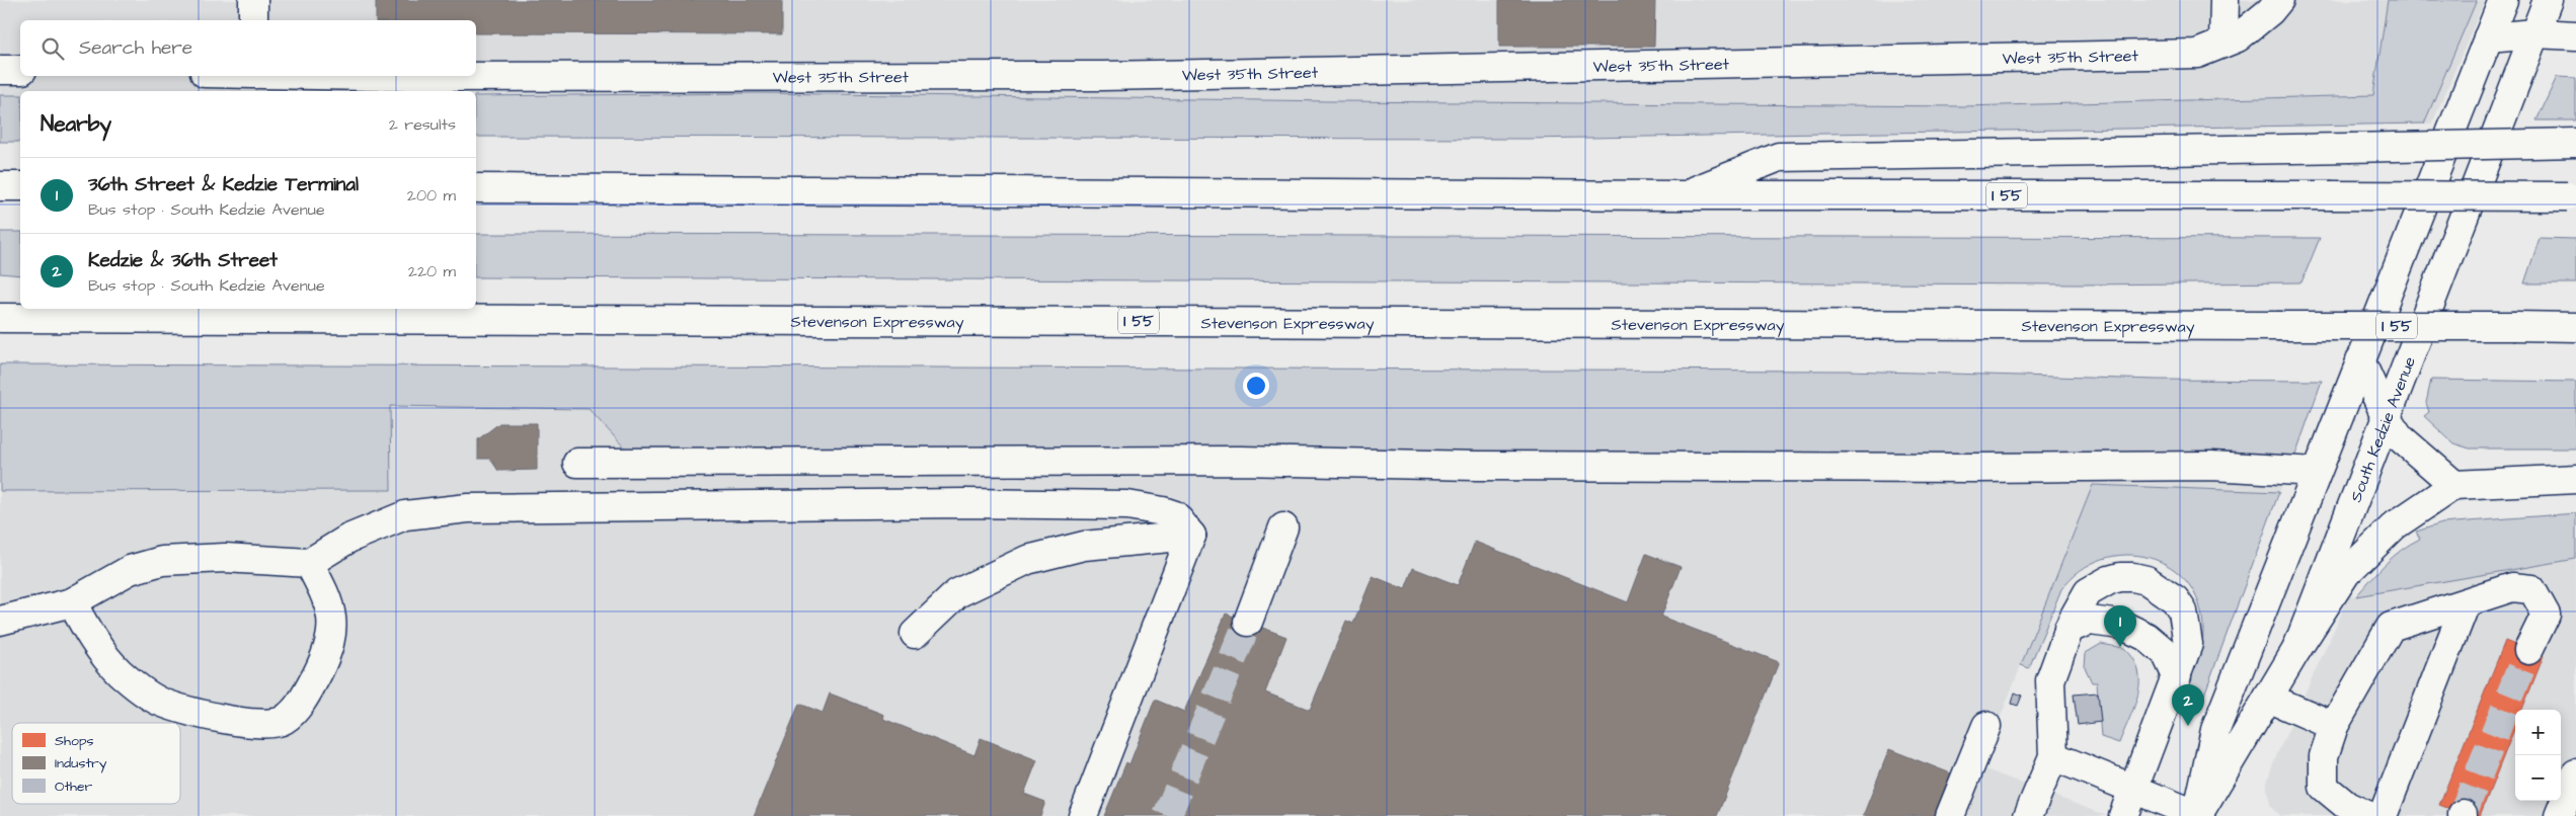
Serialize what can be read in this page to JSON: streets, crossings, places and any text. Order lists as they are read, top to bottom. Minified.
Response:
{"streets":{"main road":["West 35th Street","I 55","Stevenson Expressway","South Kedzie Avenue"]},"legend":["Shops","Industry","Other"],"page":{"search":"Search here","heading":["Nearby","2 results"],"list":[{"mark":"1","name":"36th Street & Kedzie Terminal","note":"Bus stop · South Kedzie Avenue","value":"200 m"},{"mark":"2","name":"Kedzie & 36th Street","note":"Bus stop · South Kedzie Avenue","value":"220 m"}],"pins":["1","2"],"map_buttons":["+","−"]}}
